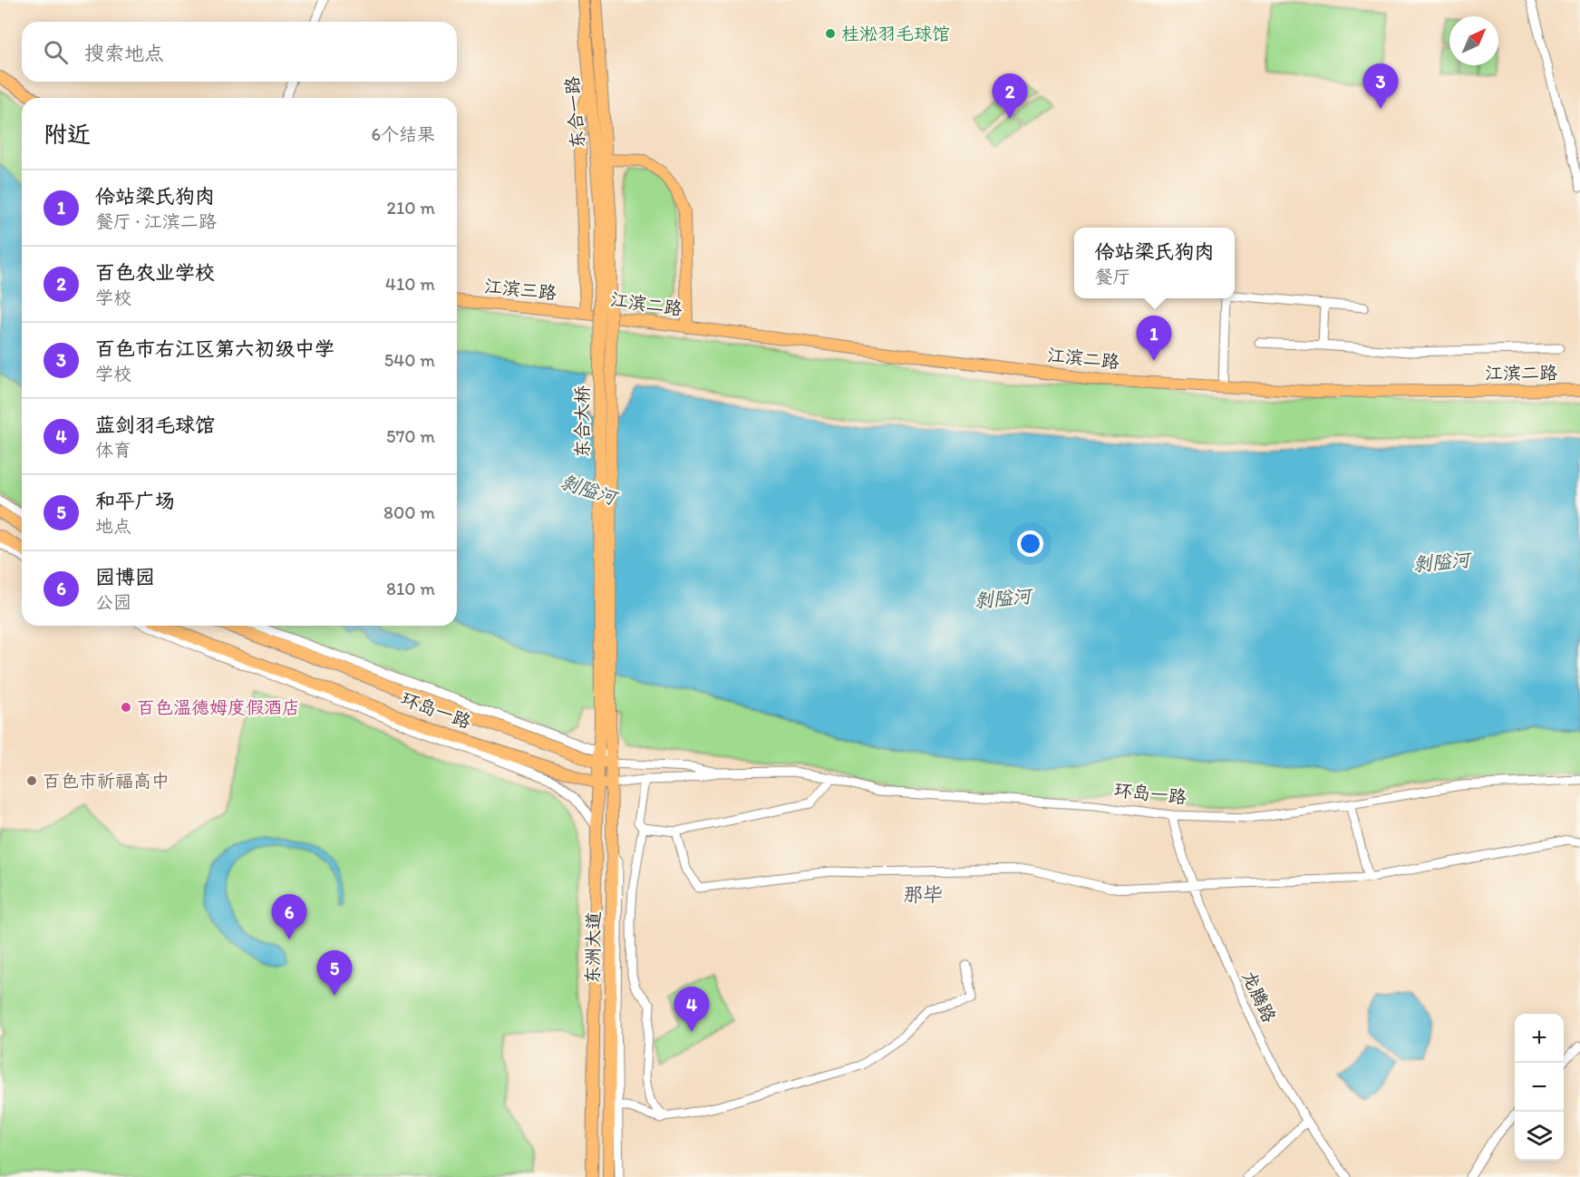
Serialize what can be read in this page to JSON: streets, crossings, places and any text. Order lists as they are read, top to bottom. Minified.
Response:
{"streets":{"main road":["东合一路","江滨三路","江滨二路","东合大桥","环岛一路","东洲大道"],"street":["龙腾路"]},"crossings":[["东合一路","东合大桥"],["江滨三路","江滨二路"],["东合大桥","东洲大道"],["环岛一路","东洲大道"],["环岛一路","龙腾路"]],"districts":["那毕"],"water":["剥隘河"],"places":["桂淞羽毛球馆","百色温德姆度假酒店","百色市祈福高中"],"north":"top right","page":{"search":"搜索地点","pins":["3","2","1","6","5","4"],"heading":["附近","6个结果"],"list":[{"mark":"1","name":"伶站梁氏狗肉","note":"餐厅 · 江滨二路","value":"210 m"},{"mark":"2","name":"百色农业学校","note":"学校","value":"410 m"},{"mark":"3","name":"百色市右江区第六初级中学","note":"学校","value":"540 m"},{"mark":"4","name":"蓝剑羽毛球馆","note":"体育","value":"570 m"},{"mark":"5","name":"和平广场","note":"地点","value":"800 m"},{"mark":"6","name":"园博园","note":"公园","value":"810 m"}],"popup":["伶站梁氏狗肉","餐厅"],"map_buttons":["+","−"]}}
